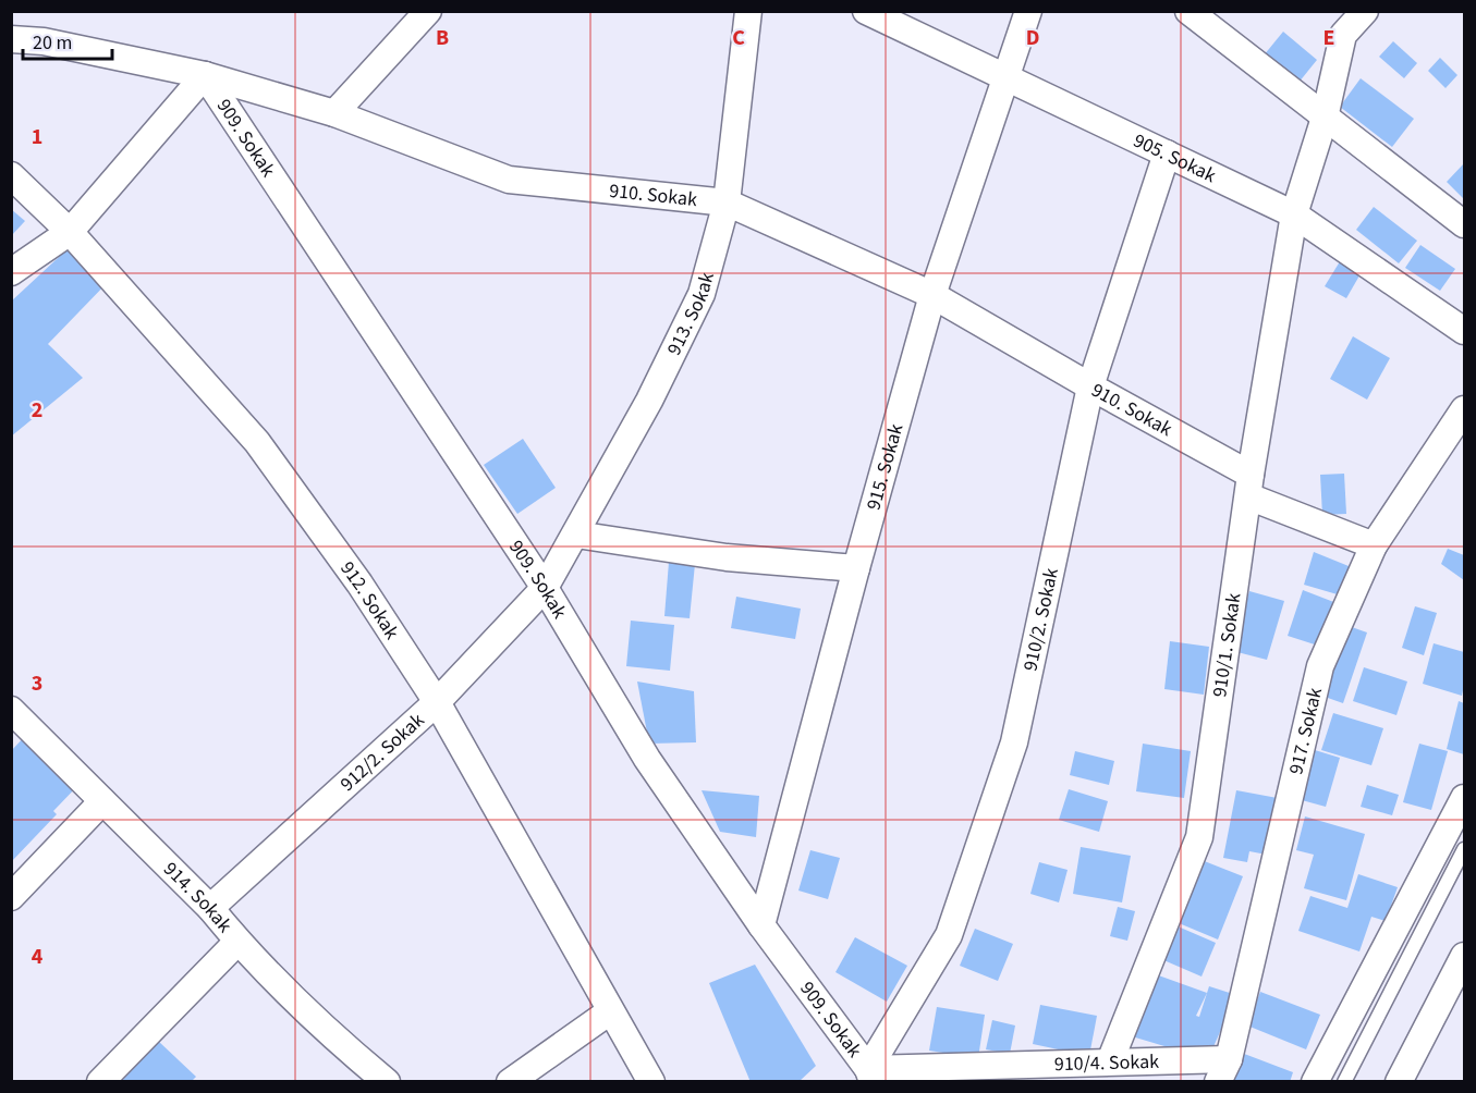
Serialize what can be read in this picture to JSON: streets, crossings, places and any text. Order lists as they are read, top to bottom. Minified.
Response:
{"streets":{"street":["909. Sokak","905. Sokak","910. Sokak","913. Sokak","915. Sokak","912. Sokak","910/2. Sokak","910/1. Sokak","917. Sokak","912/2. Sokak","914. Sokak","910/4. Sokak"]},"crossings":[["909. Sokak","910. Sokak"],["909. Sokak","913. Sokak"],["909. Sokak","915. Sokak"],["909. Sokak","910/2. Sokak"],["909. Sokak","912/2. Sokak"],["909. Sokak","910/4. Sokak"],["905. Sokak","915. Sokak"],["905. Sokak","910/2. Sokak"],["905. Sokak","910/1. Sokak"],["910. Sokak","913. Sokak"],["910. Sokak","915. Sokak"],["910. Sokak","910/2. Sokak"],["910. Sokak","910/1. Sokak"],["910. Sokak","917. Sokak"],["913. Sokak","912/2. Sokak"],["912. Sokak","912/2. Sokak"],["910/2. Sokak","910/4. Sokak"],["910/1. Sokak","910/4. Sokak"],["917. Sokak","910/4. Sokak"],["912/2. Sokak","914. Sokak"]],"scale_bar":"20 m","grid":{"columns":["B","C","D","E"],"rows":["1","2","3","4"]}}
